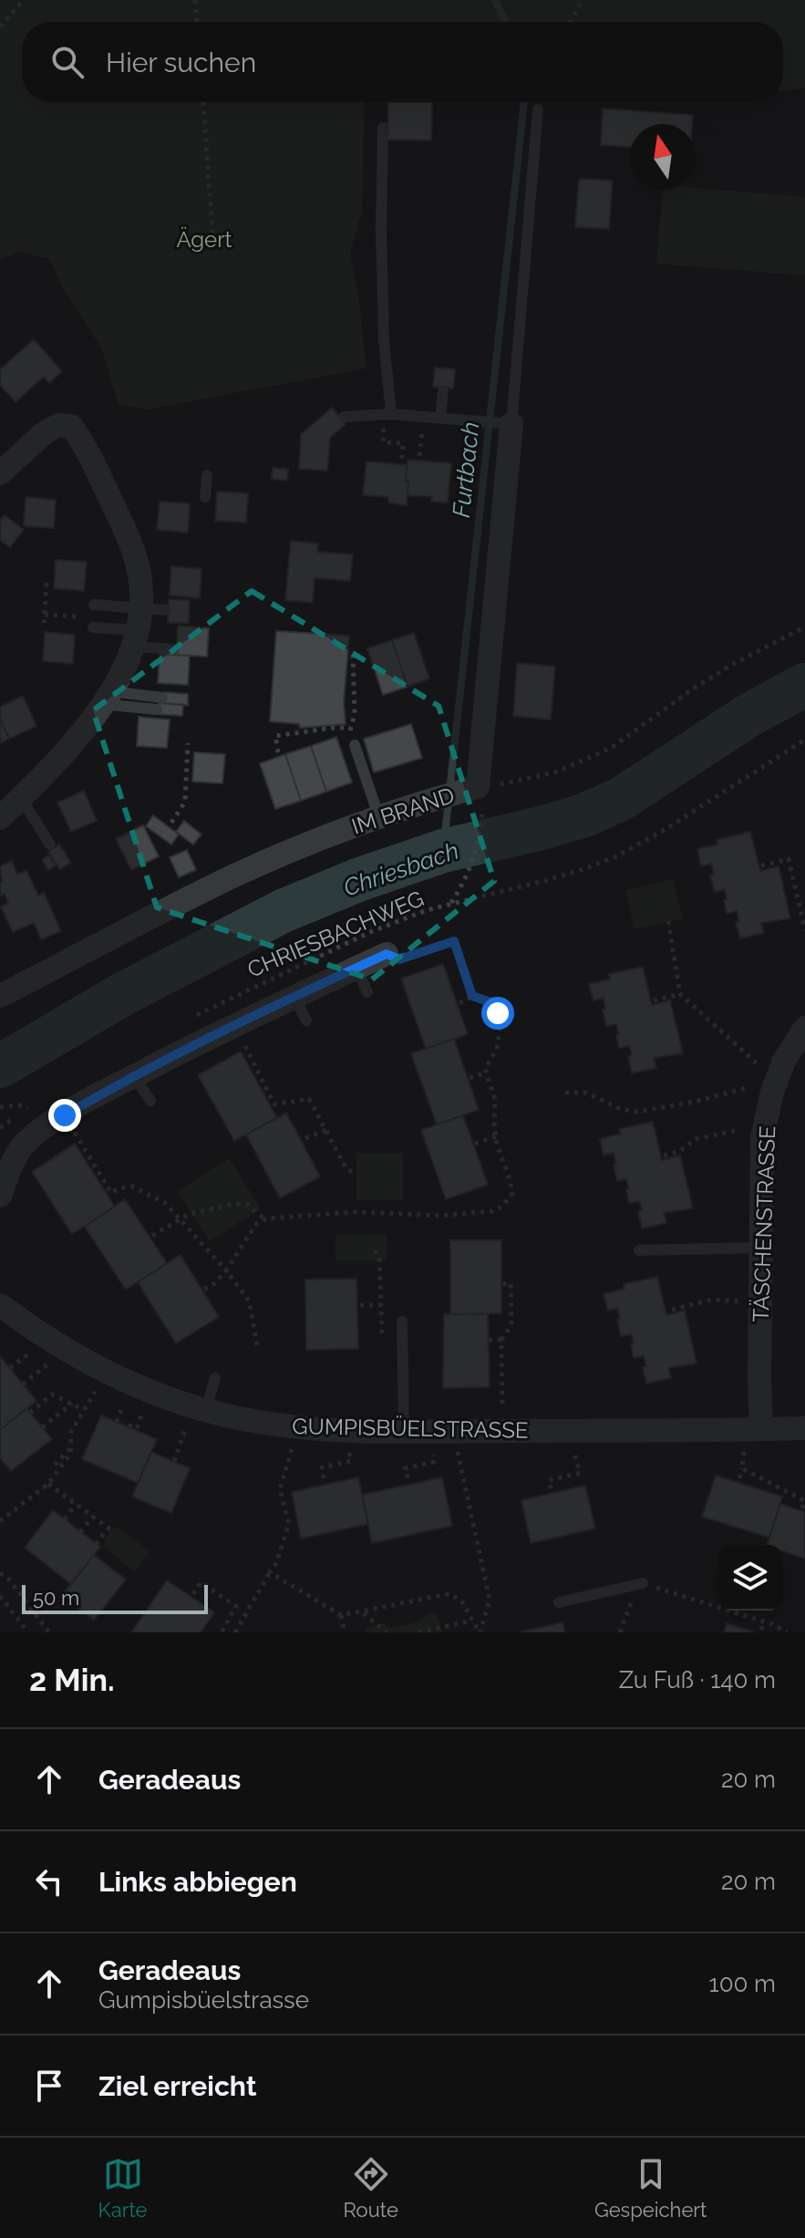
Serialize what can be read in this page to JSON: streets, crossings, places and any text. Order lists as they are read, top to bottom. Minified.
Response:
{"streets":{"street":["IM BRAND","TÄSCHENSTRASSE","GUMPISBÜELSTRASSE"],"path":["CHRIESBACHWEG"]},"crossings":[["TÄSCHENSTRASSE","GUMPISBÜELSTRASSE"]],"water":["Furtbach","Chriesbach"],"parks":["Ägert"],"scale_bar":"50 m","north":"top","page":{"search":"Hier suchen","scale":"50 m","heading":["2 Min.","Zu Fuß · 140 m"],"list":[["Geradeaus","20 m"],["Links abbiegen","20 m"],["Geradeaus","Gumpisbüelstrasse","100 m"],"Ziel erreicht"],"nav":["Karte","Route","Gespeichert"]}}
